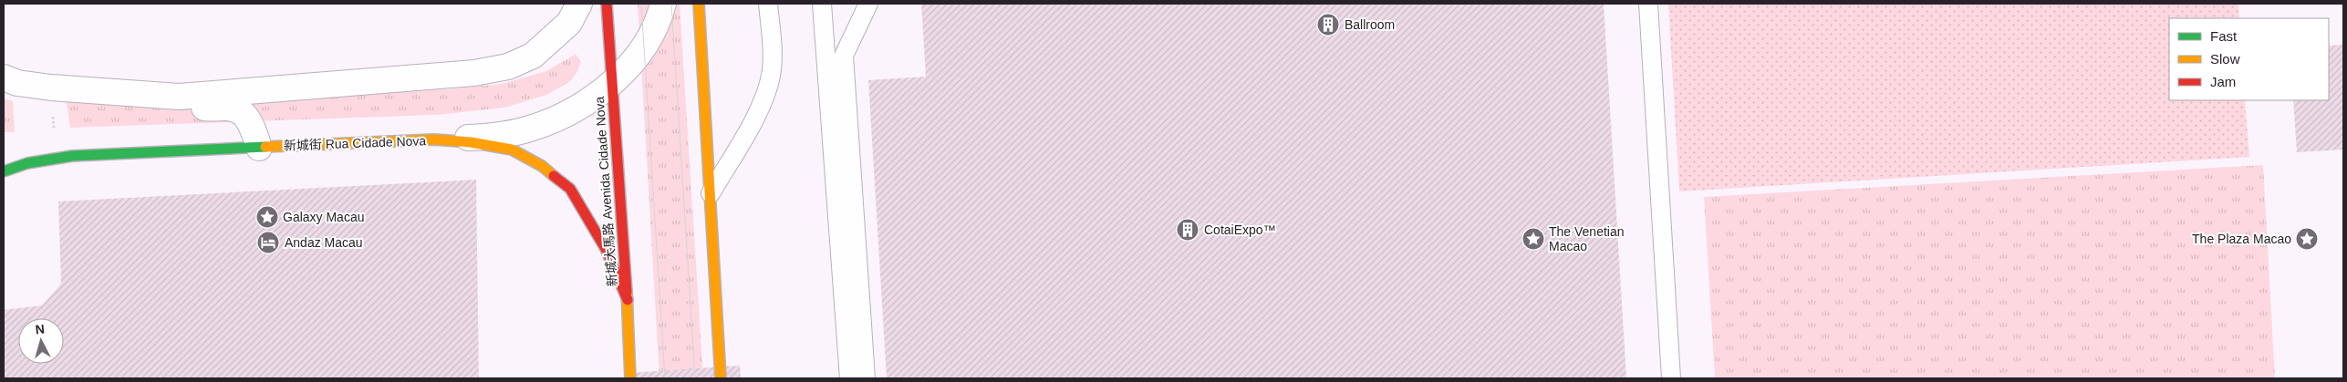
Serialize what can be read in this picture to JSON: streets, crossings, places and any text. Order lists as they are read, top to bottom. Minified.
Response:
{"streets":{"main road":["新城街 Rua Cidade Nova","新城大馬路 Avenida Cidade Nova"]},"crossings":[["新城街 Rua Cidade Nova","新城大馬路 Avenida Cidade Nova"]],"places":{"building":["Ballroom","CotaiExpo™"],"place":["Galaxy Macau","The Venetian Macao","The Plaza Macao"],"hotel":["Andaz Macau"]},"legend":["Fast","Slow","Jam"],"north":"top"}
